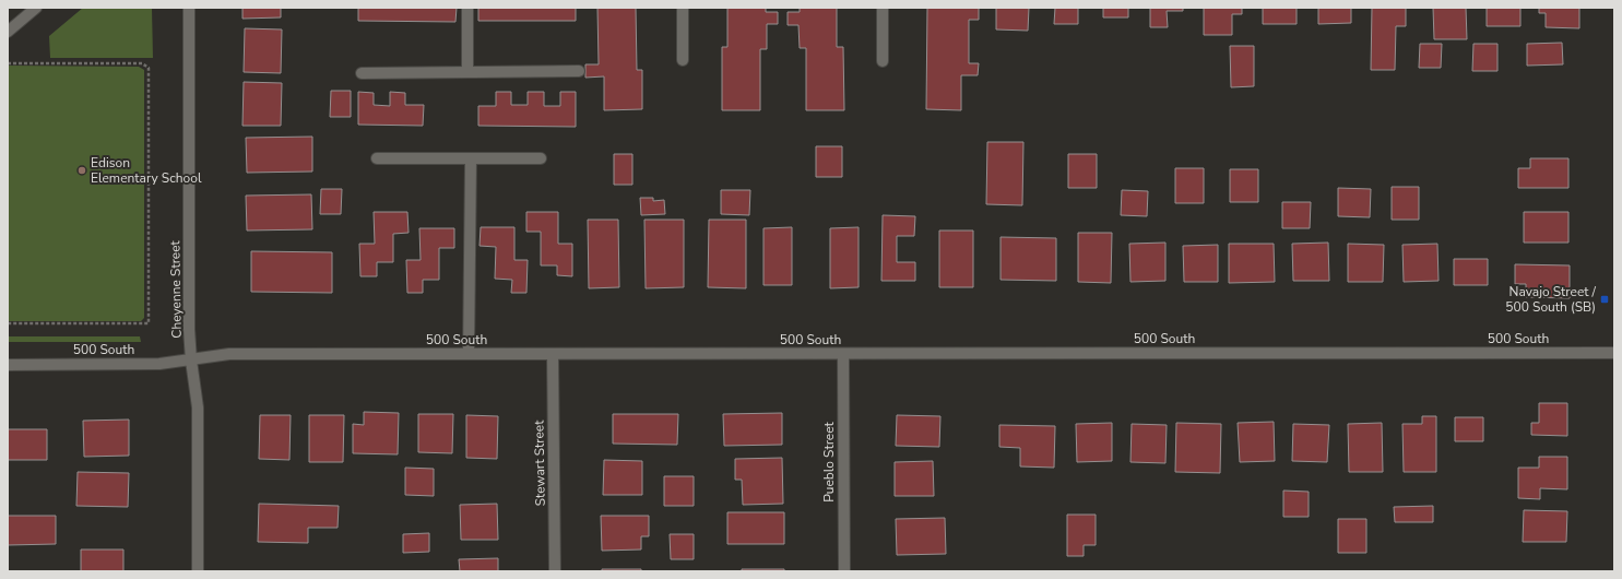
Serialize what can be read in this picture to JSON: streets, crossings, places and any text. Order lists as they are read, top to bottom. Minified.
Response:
{"streets":{"street":["Cheyenne Street","500 South","Pueblo Street","Stewart Street"]},"crossings":[["Cheyenne Street","500 South"],["500 South","Pueblo Street"],["500 South","Stewart Street"]],"places":{"other":["Edison Elementary School"],"transit":["Navajo Street / 500 South (SB)"]}}
